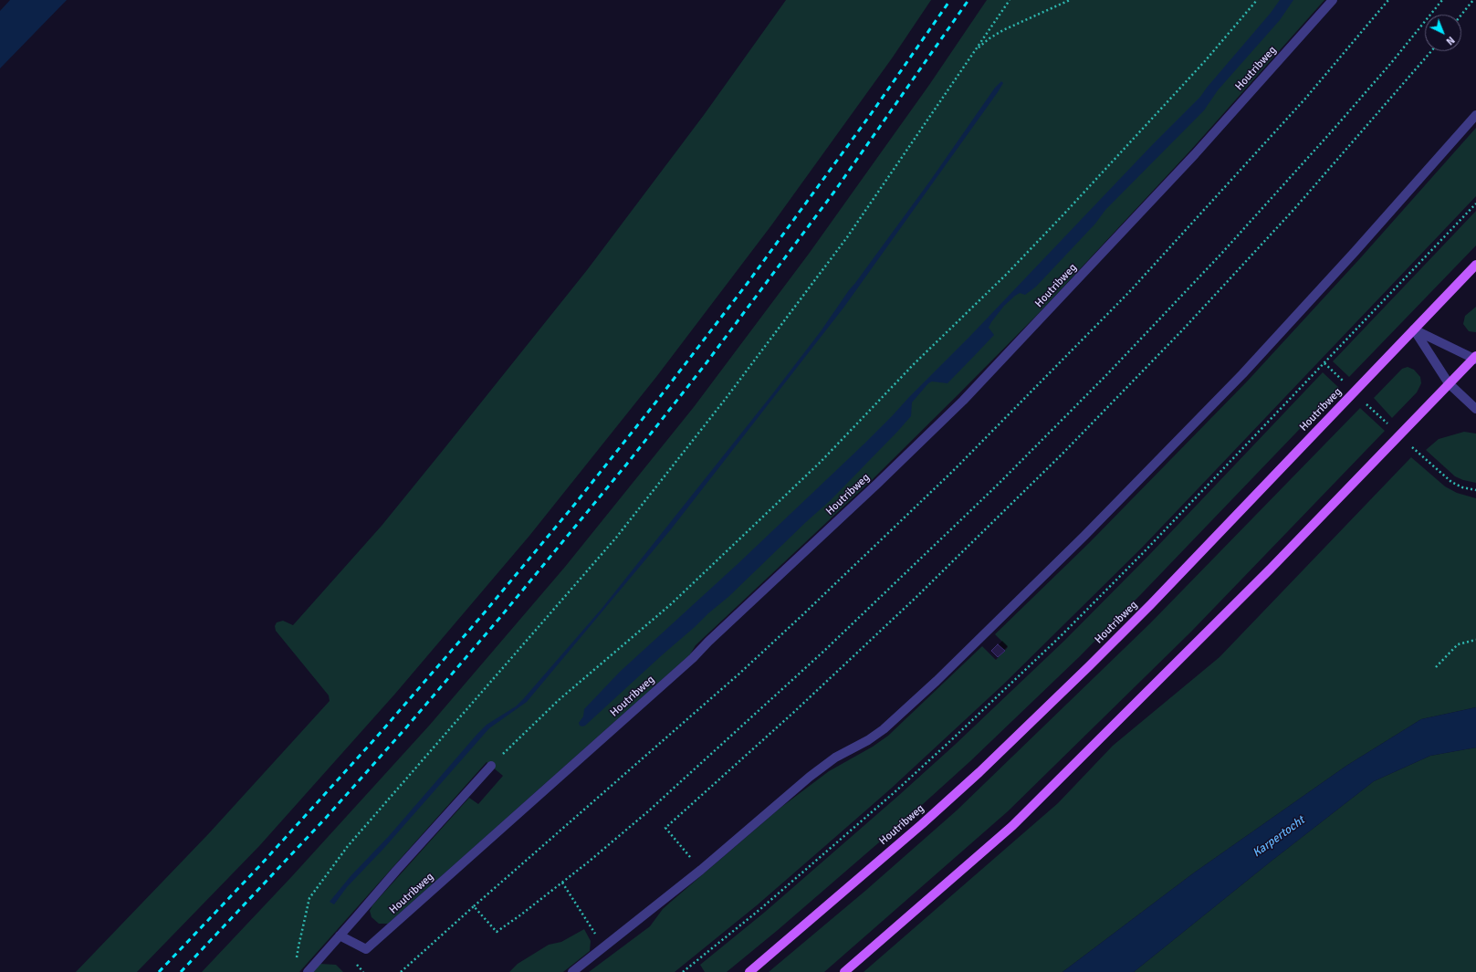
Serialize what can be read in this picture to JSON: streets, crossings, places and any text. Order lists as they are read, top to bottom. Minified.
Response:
{"streets":{"main road":["Houtribweg"]},"water":["Karpertocht"],"north":"bottom right"}
